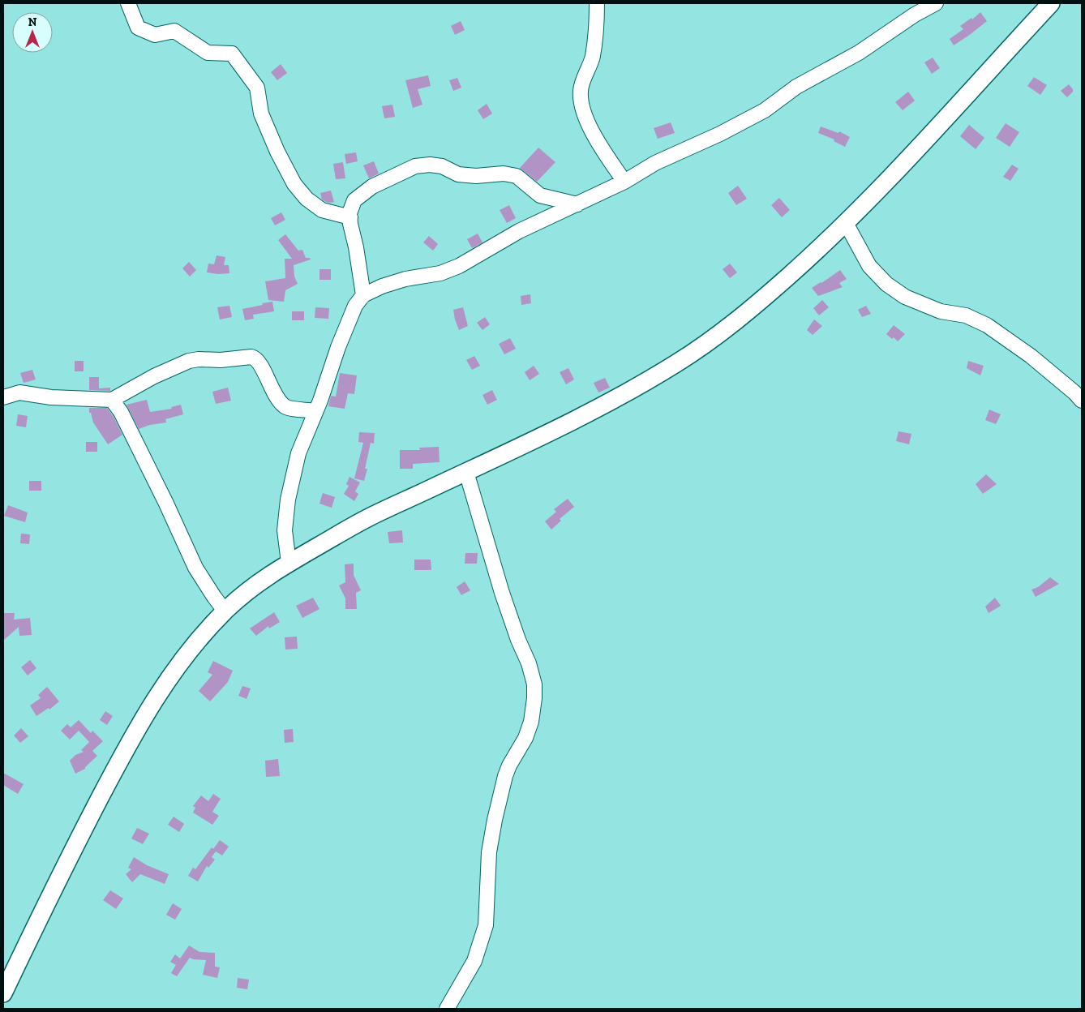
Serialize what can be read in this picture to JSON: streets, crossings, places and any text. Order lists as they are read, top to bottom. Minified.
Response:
{"north":"top"}
